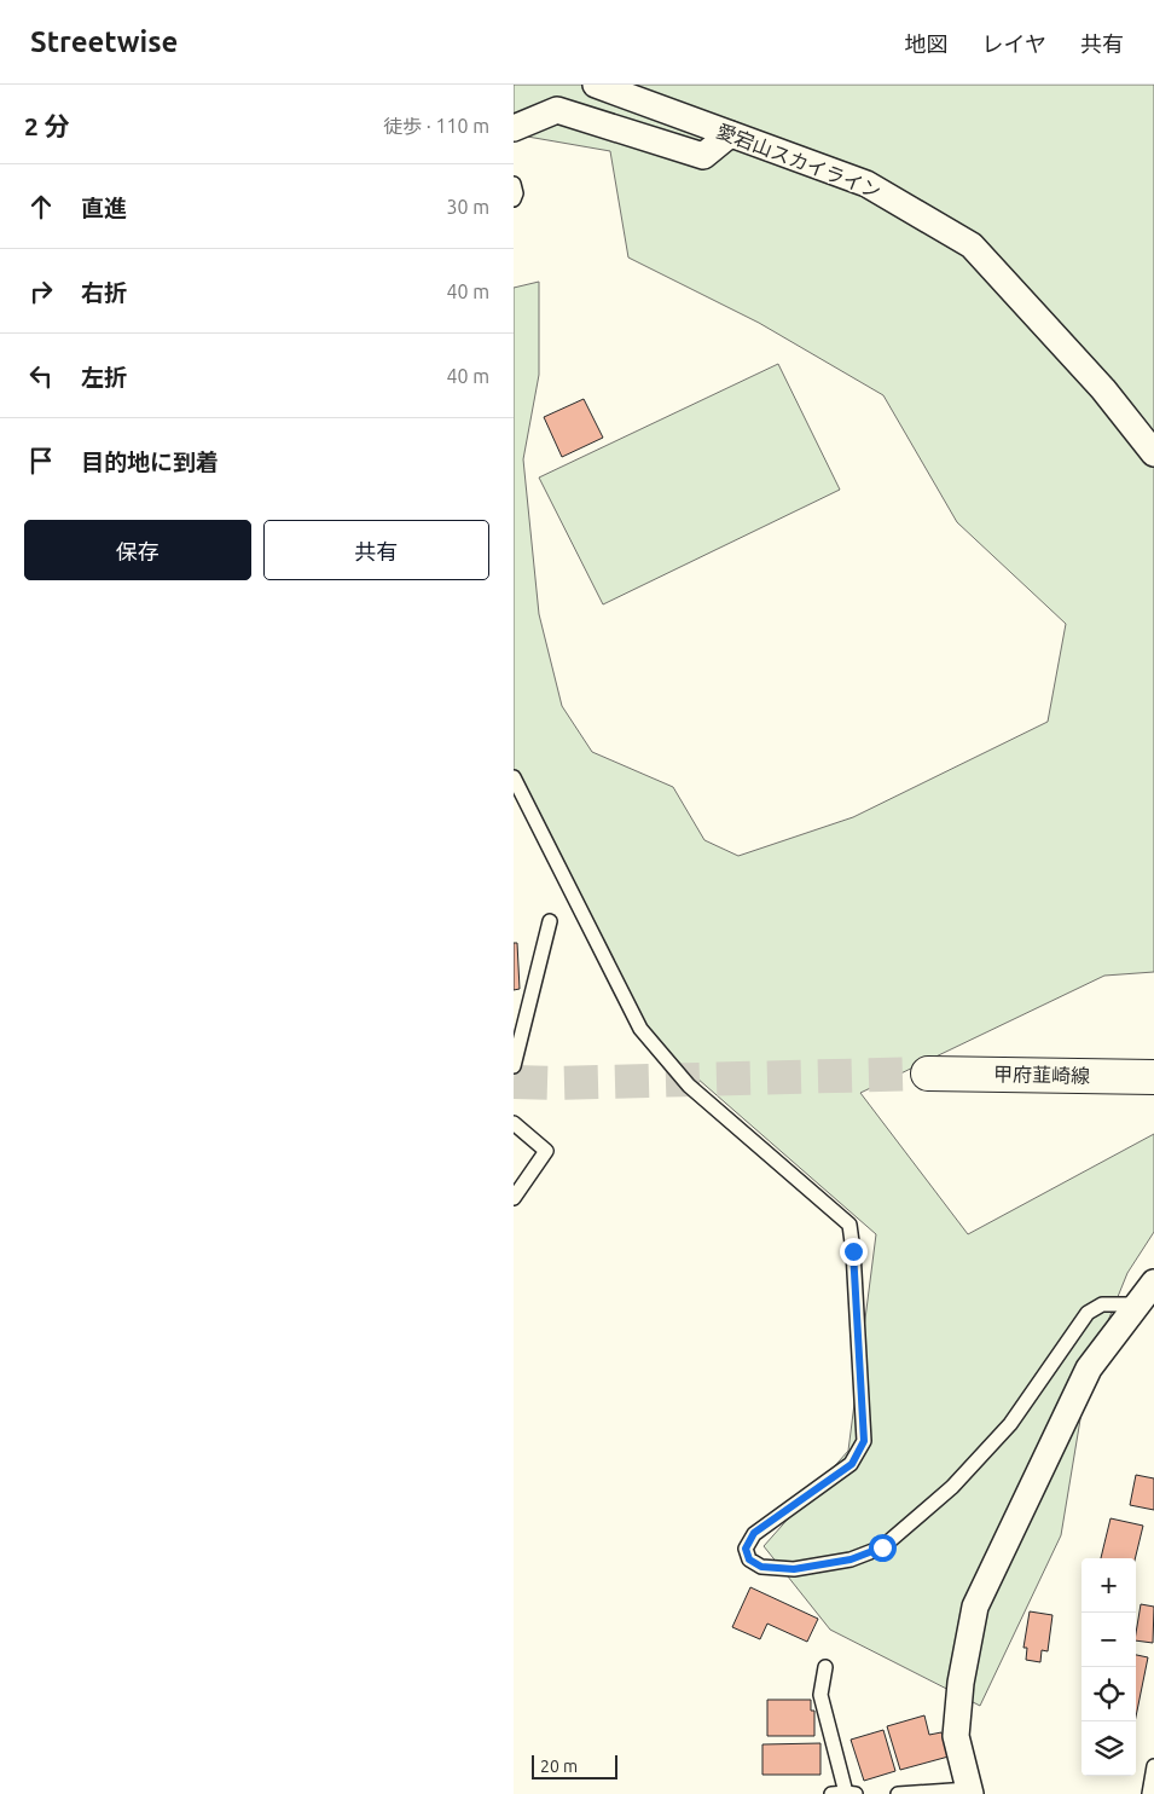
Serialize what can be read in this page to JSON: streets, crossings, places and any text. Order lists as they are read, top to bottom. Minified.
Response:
{"streets":{"main road":["甲府韮崎線"],"street":["愛宕山スカイライン"]},"scale_bar":"20 m","page":{"header":"Streetwise","nav":["地図","レイヤ","共有"],"heading":["2 分","徒歩 · 110 m"],"list":[["直進","30 m"],["右折","40 m"],["左折","40 m"],"目的地に到着"],"buttons":["保存","共有"],"map_buttons":["+","−"],"scale":"20 m"}}
